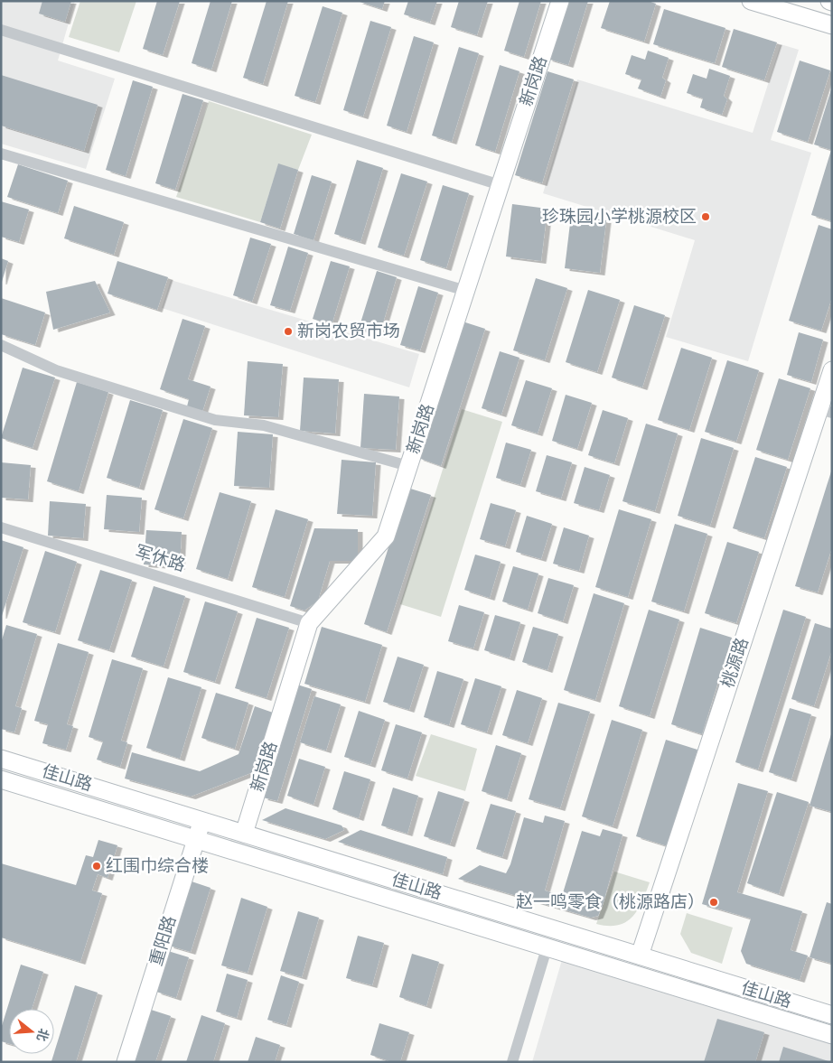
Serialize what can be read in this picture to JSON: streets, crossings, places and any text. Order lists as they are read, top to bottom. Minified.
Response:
{"streets":{"street":["新岗路","军休路","桃源路","佳山路","重阳路"]},"crossings":[["新岗路","军休路"],["新岗路","佳山路"],["桃源路","佳山路"],["佳山路","重阳路"]],"places":["珍珠园小学桃源校区","新岗农贸市场","红围巾综合楼","赵一鸣零食（桃源路店）"],"north":"right"}
